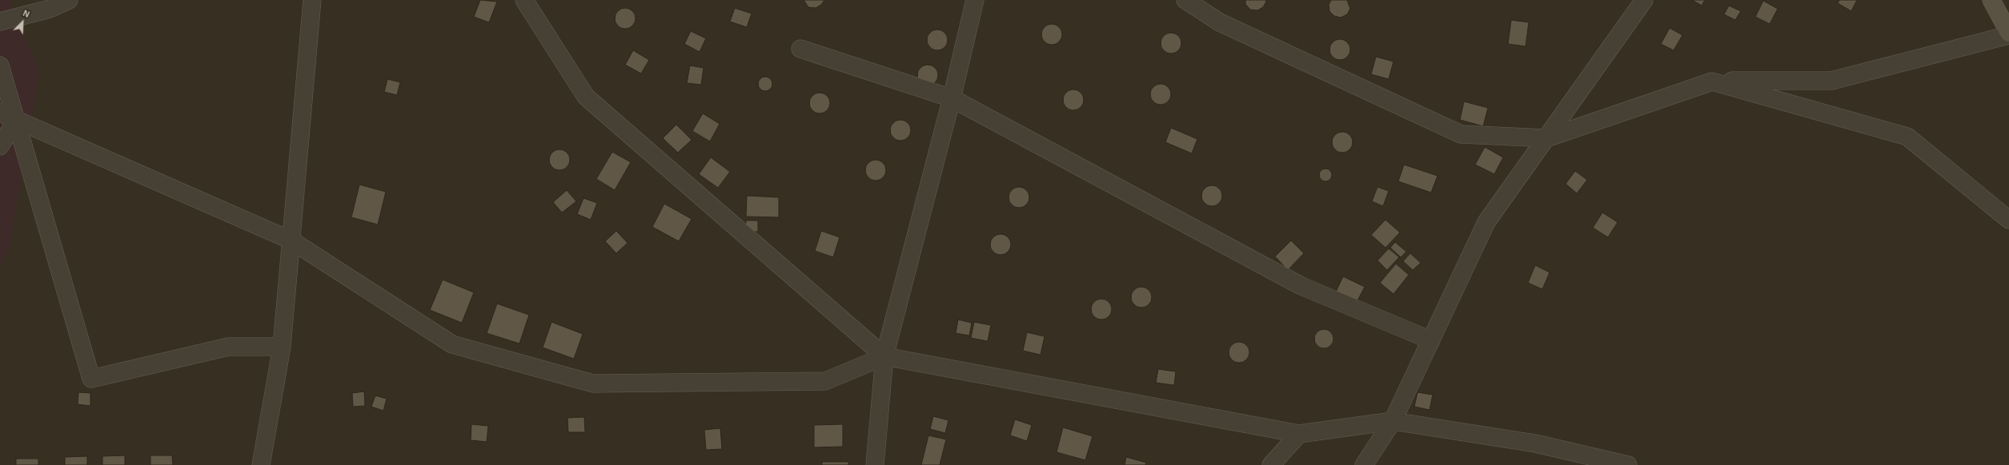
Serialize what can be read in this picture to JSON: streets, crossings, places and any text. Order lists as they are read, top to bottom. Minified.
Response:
{"north":"top right"}
